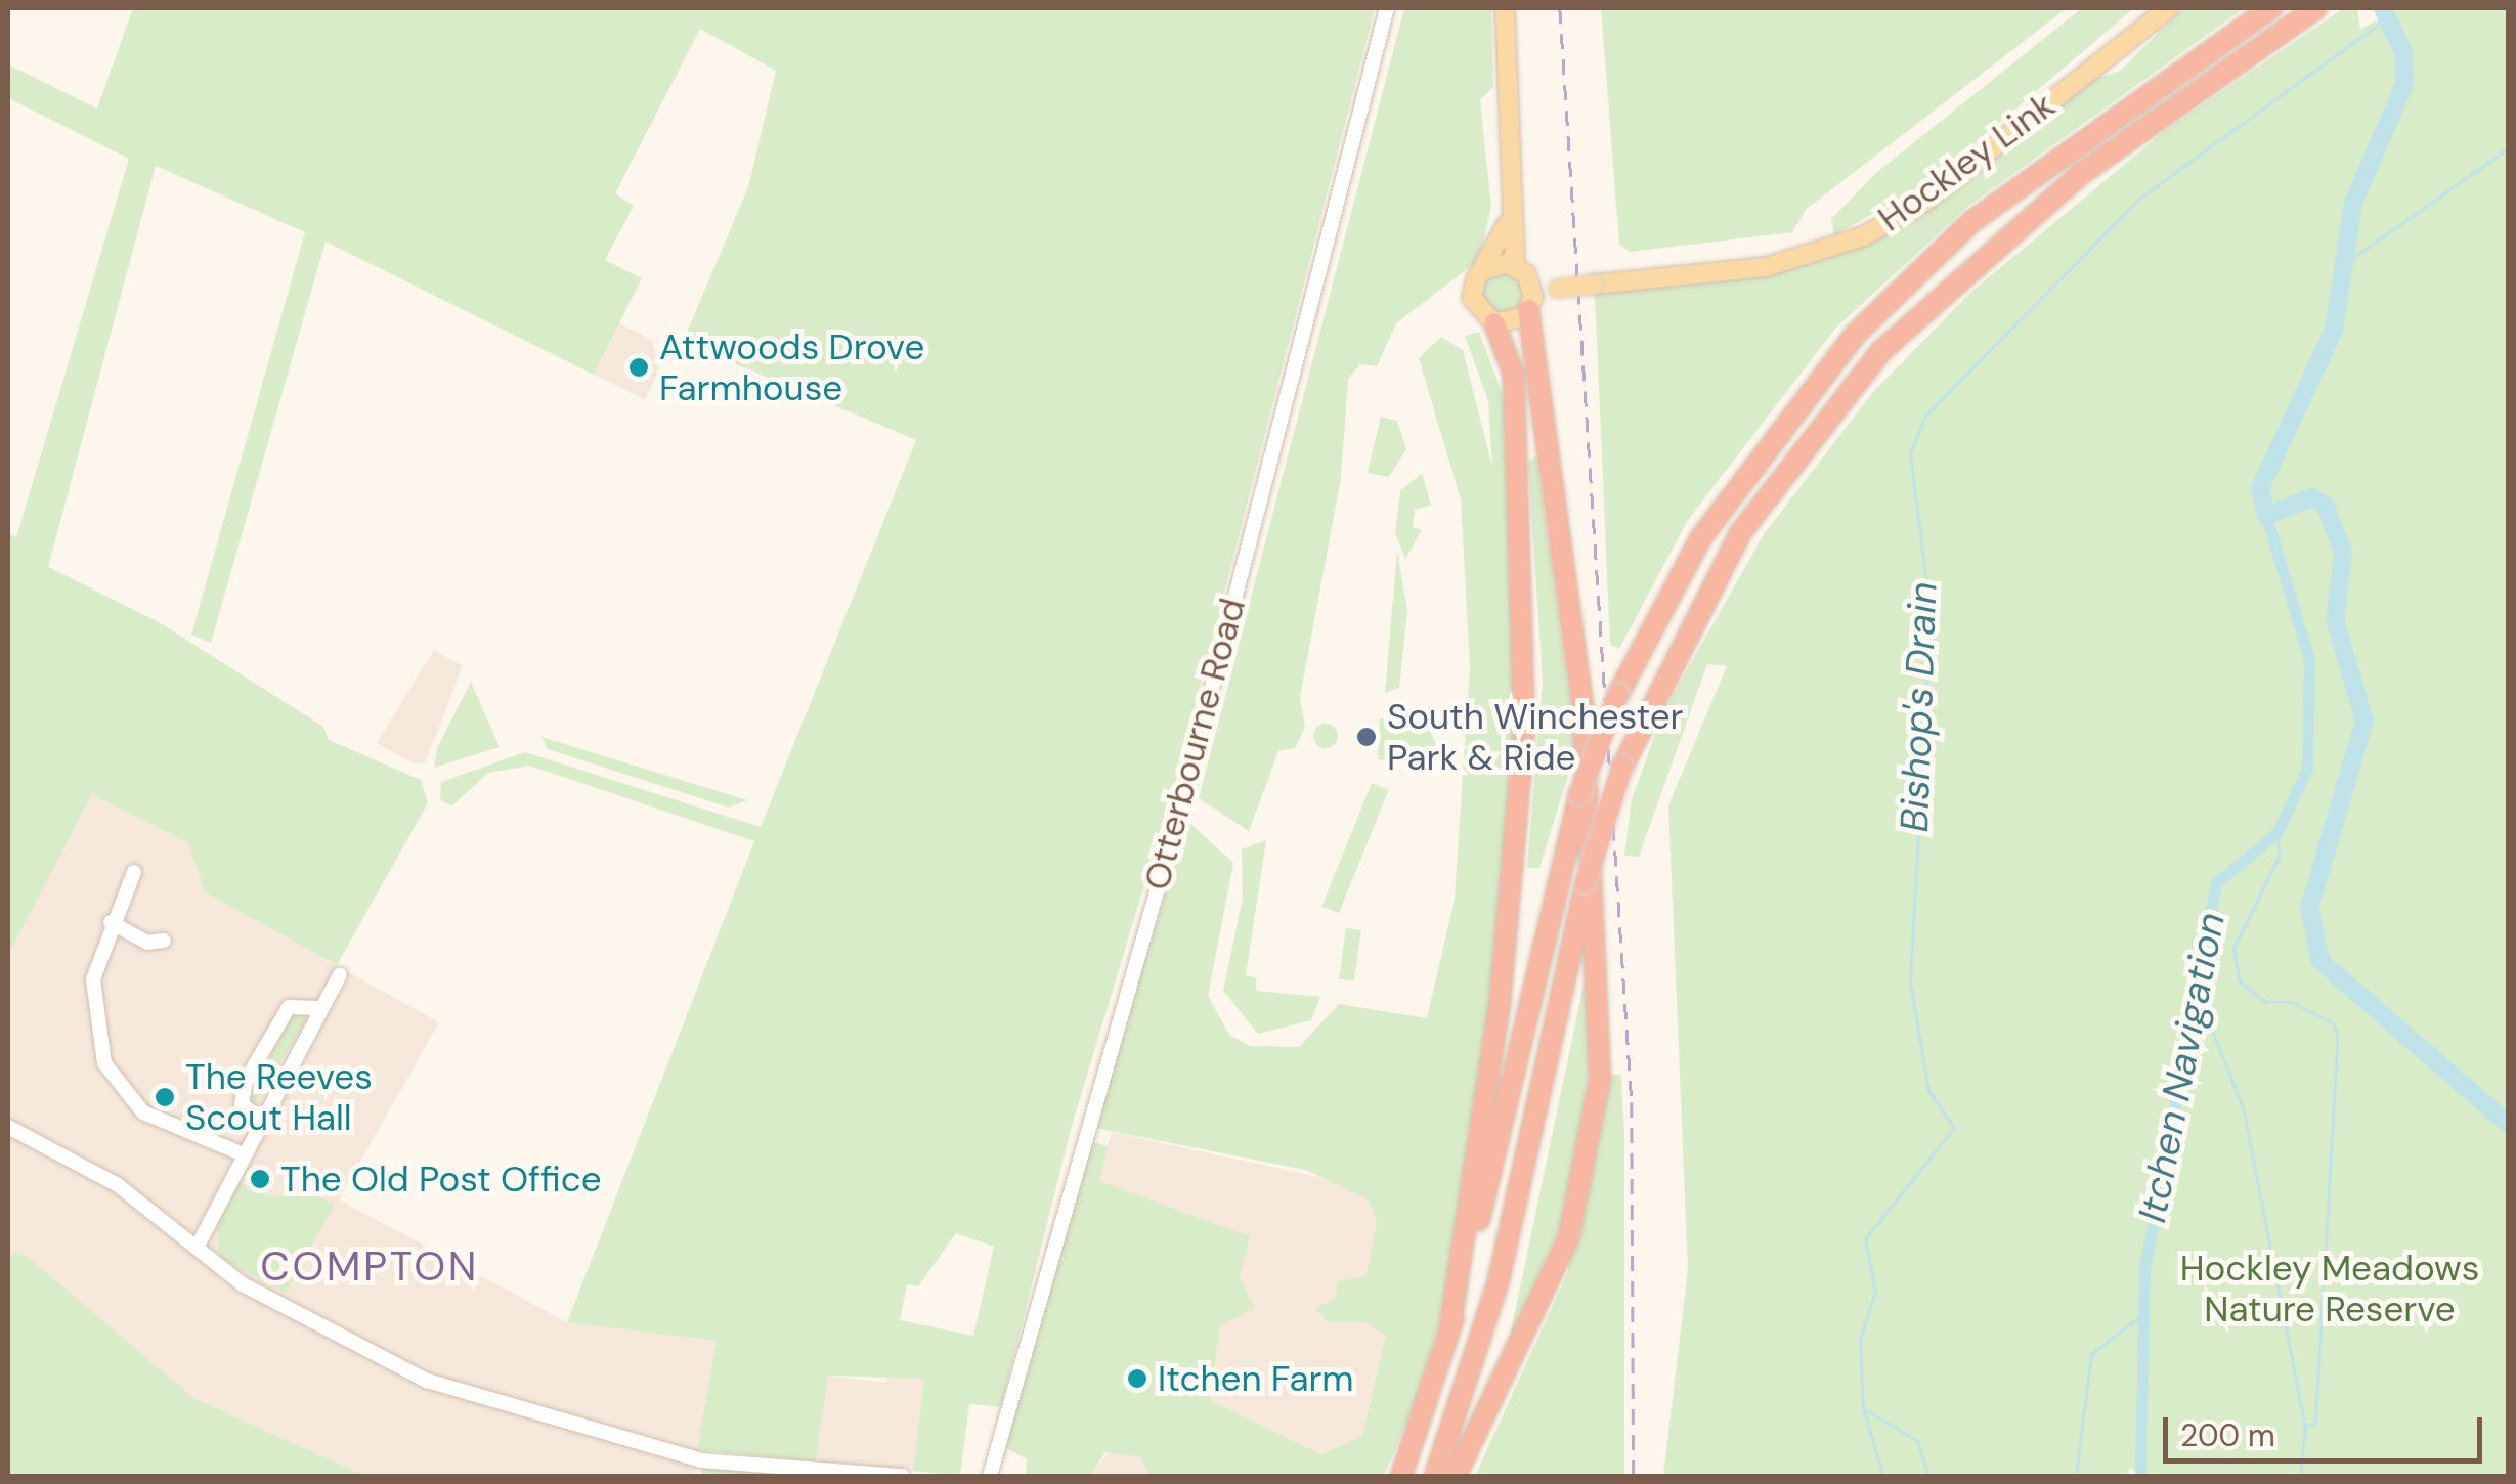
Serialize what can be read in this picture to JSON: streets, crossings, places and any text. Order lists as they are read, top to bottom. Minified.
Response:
{"streets":{"main road":["Hockley Link"],"street":["Otterbourne Road"]},"districts":["COMPTON"],"water":["Bishop's Drain","Itchen Navigation"],"parks":["Hockley Meadows Nature Reserve"],"places":["Attwoods Drove Farmhouse","South Winchester Park & Ride","The Reeves Scout Hall","The Old Post Office","Itchen Farm"],"scale_bar":"200 m"}
